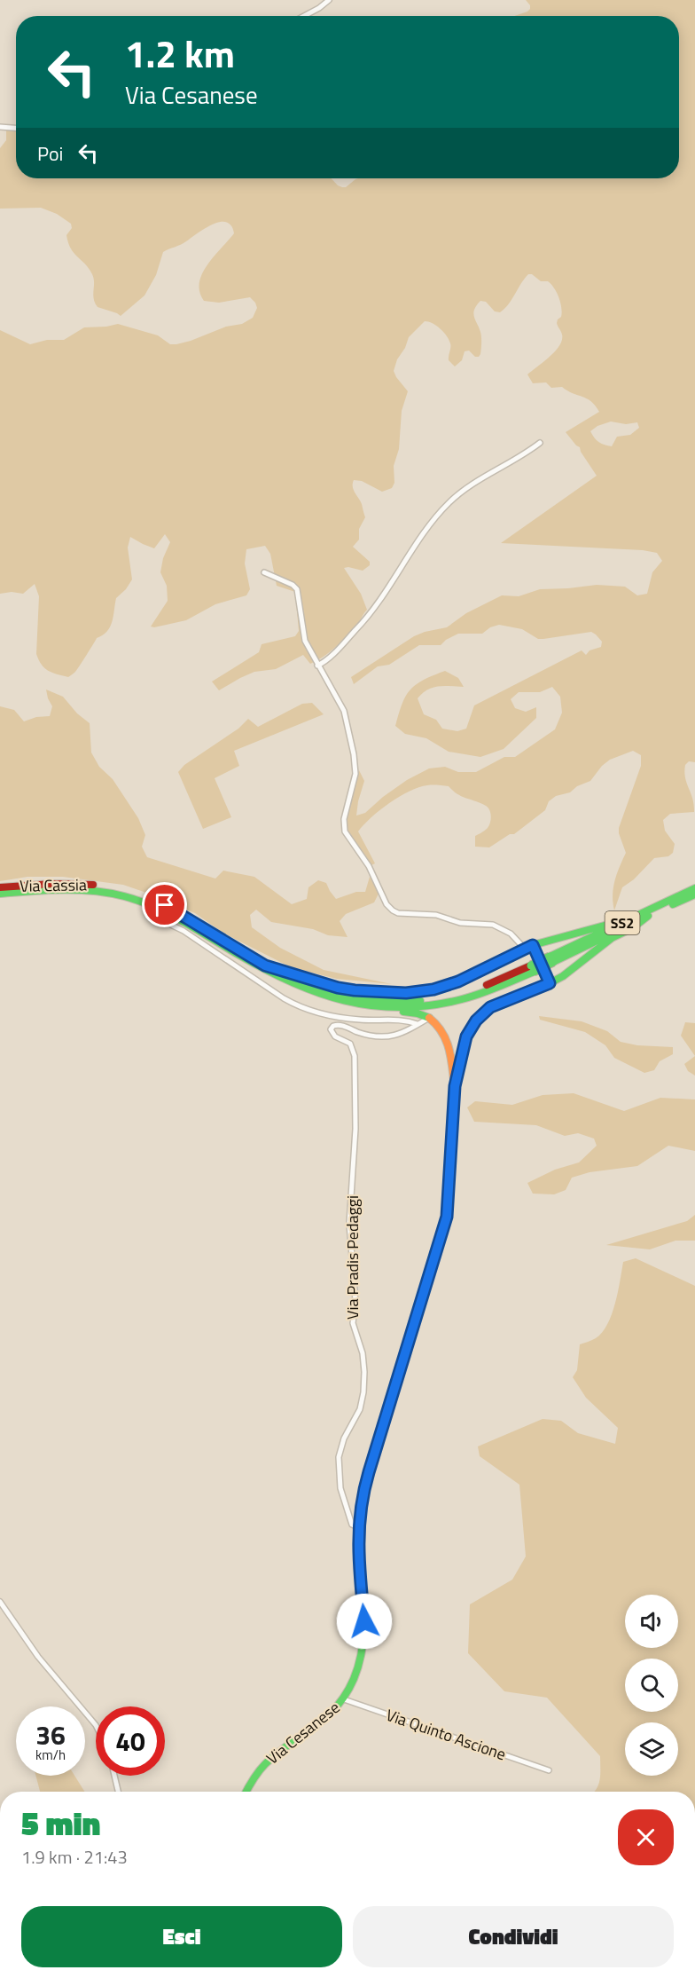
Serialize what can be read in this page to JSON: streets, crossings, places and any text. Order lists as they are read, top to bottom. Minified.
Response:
{"streets":{"main road":["Via Cassia","SS2","Via Cesanese"],"street":["Via Pradis Pedaggi","Via Quinto Ascione"]},"crossings":[["Via Cassia","Via Cesanese"],["Via Pradis Pedaggi","Via Cesanese"],["Via Cesanese","Via Quinto Ascione"]],"page":{"turn":["1.2 km","Via Cesanese"],"then":"Poi","speed":"36 km/h","limit":"40","heading":["5 min","1.9 km · 21:43"],"buttons":["Esci","Condividi"]}}
